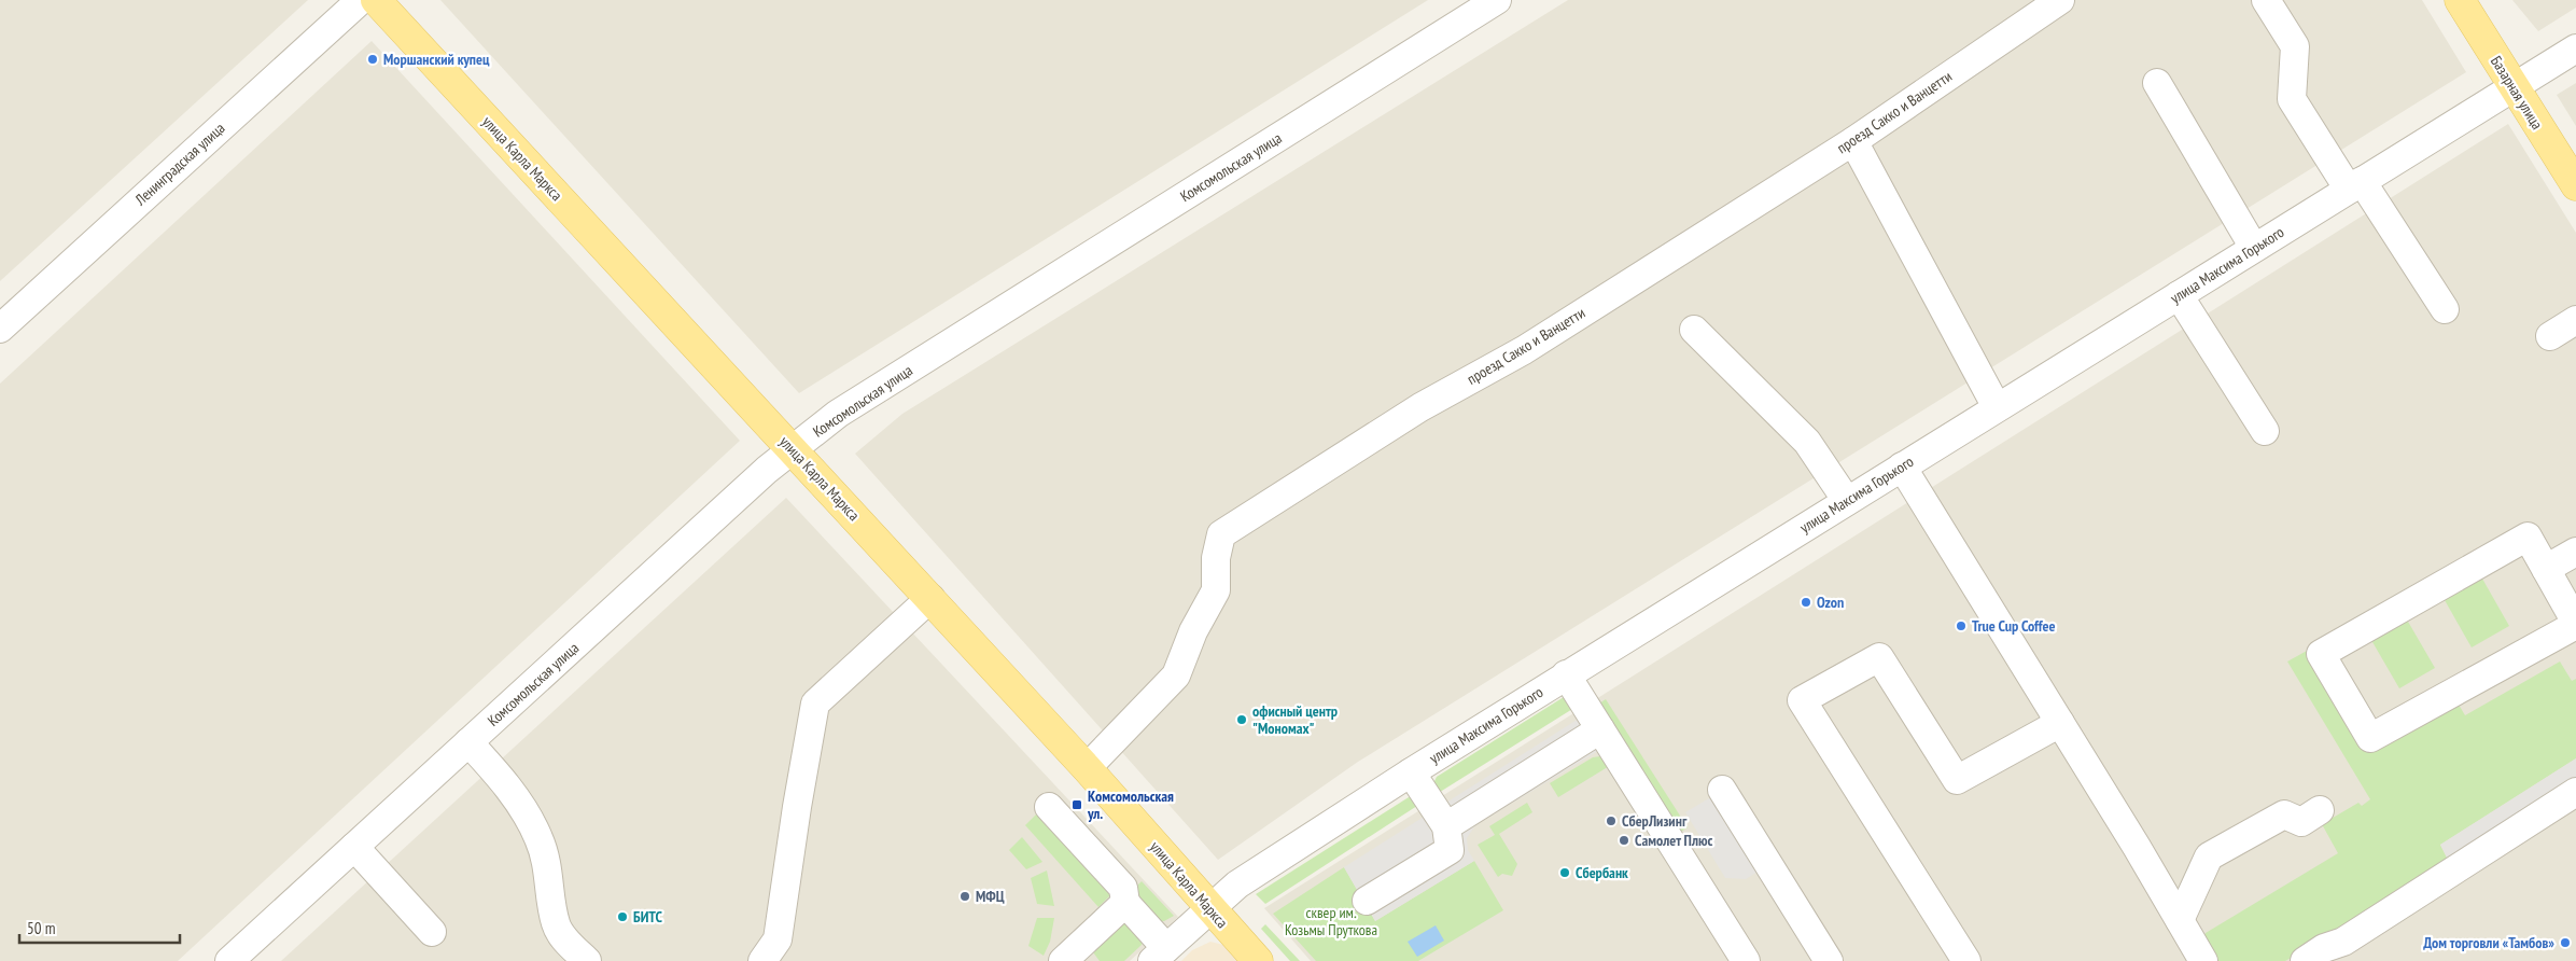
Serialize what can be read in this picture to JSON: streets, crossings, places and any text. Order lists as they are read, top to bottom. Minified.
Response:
{"streets":{"main road":["Базарная улица","улица Карла Маркса"],"street":["проезд Сакко и Ванцетти","Ленинградская улица","Комсомольская улица","улица Максима Горького"]},"crossings":[["Базарная улица","улица Максима Горького"],["проезд Сакко и Ванцетти","улица Карла Маркса"],["улица Карла Маркса","Комсомольская улица"],["улица Карла Маркса","улица Максима Горького"]],"parks":["сквер им. Козьмы Пруткова"],"places":{"other":["Моршанский купец","Ozon","True Cup Coffee","офисный центр \"Мономах\"","СберЛизинг","Самолет Плюс","Сбербанк","МФЦ","БИТС","Дом торговли «Тамбов»"],"transit":["Комсомольская ул."]},"scale_bar":"50 m"}
